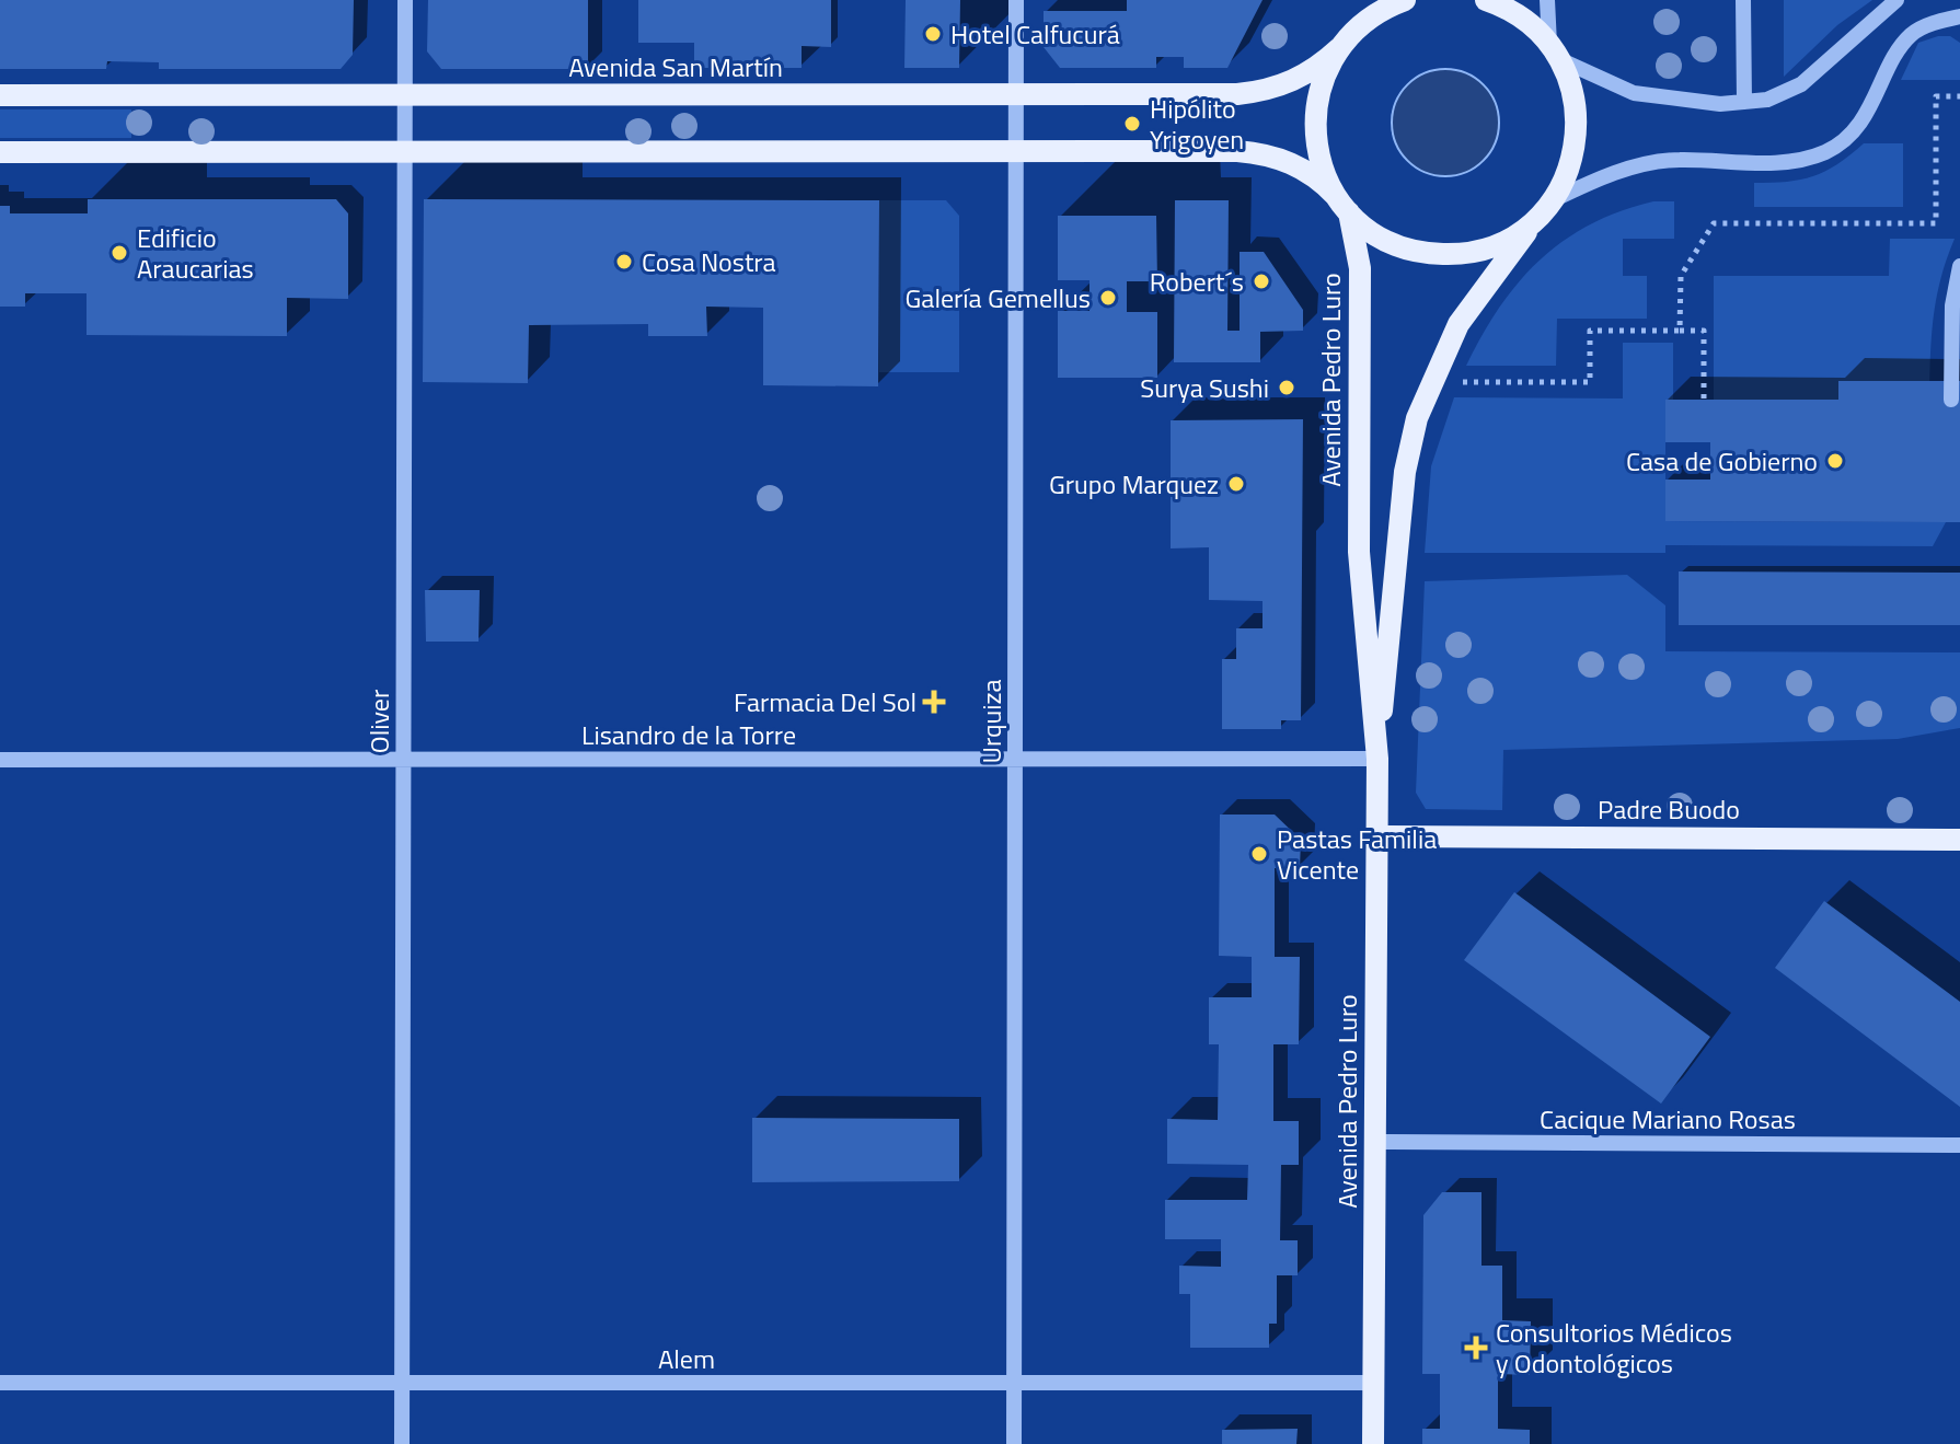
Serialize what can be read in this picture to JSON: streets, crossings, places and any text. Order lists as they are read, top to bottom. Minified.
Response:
{"streets":{"main road":["Avenida San Martín","Avenida Pedro Luro","Padre Buodo"],"street":["Oliver","Urquiza","Lisandro de la Torre","Cacique Mariano Rosas","Alem"]},"crossings":[["Avenida San Martín","Avenida Pedro Luro"],["Avenida San Martín","Oliver"],["Avenida San Martín","Urquiza"],["Avenida Pedro Luro","Lisandro de la Torre"],["Avenida Pedro Luro","Padre Buodo"],["Avenida Pedro Luro","Cacique Mariano Rosas"],["Avenida Pedro Luro","Alem"],["Oliver","Lisandro de la Torre"],["Oliver","Alem"],["Urquiza","Lisandro de la Torre"],["Urquiza","Alem"]],"places":{"other":["Hotel Calfucurá","Hipólito Yrigoyen","Edificio Araucarias","Cosa Nostra","Robert´s","Galería Gemellus","Surya Sushi","Casa de Gobierno","Grupo Marquez","Pastas Familia Vicente"],"health":["Farmacia Del Sol","Consultorios Médicos y Odontológicos"]}}
